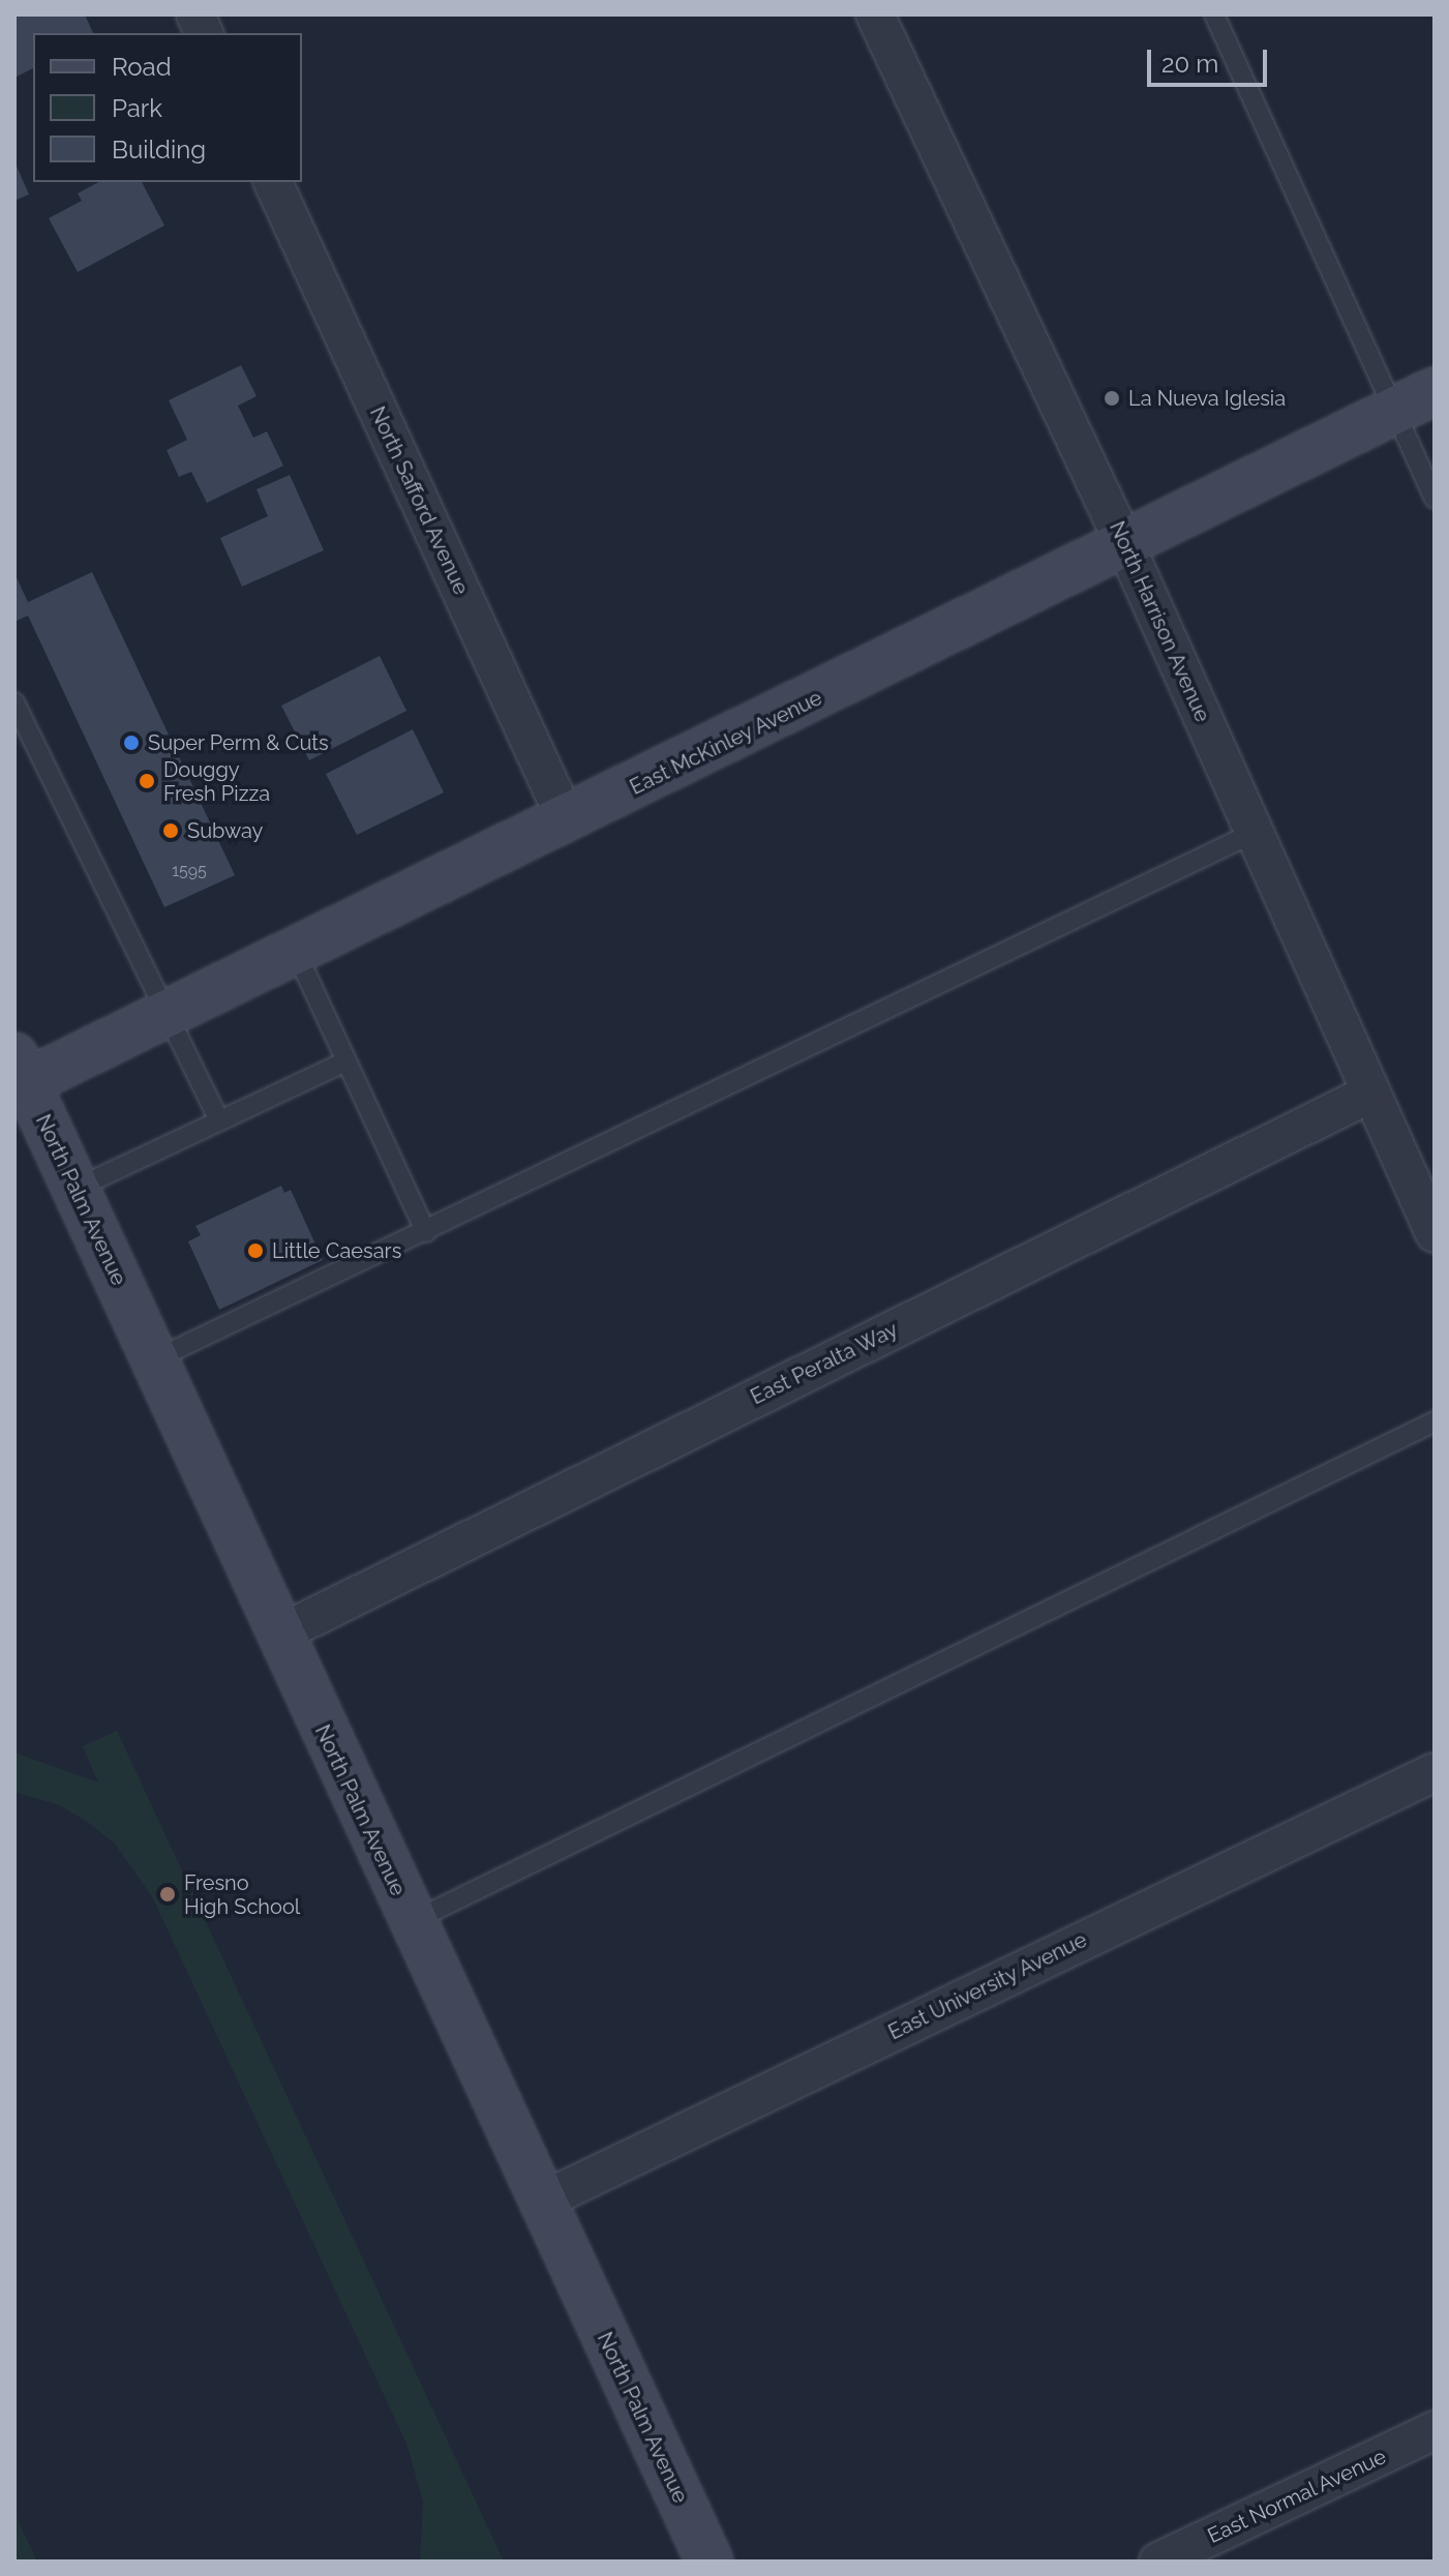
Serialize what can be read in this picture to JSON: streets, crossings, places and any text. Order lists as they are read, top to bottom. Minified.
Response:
{"streets":{"main road":["East McKinley Avenue","North Palm Avenue"],"street":["North Safford Avenue","North Harrison Avenue","East Peralta Way","East University Avenue","East Normal Avenue"]},"crossings":[["North Safford Avenue","East McKinley Avenue"],["North Harrison Avenue","East McKinley Avenue"],["North Harrison Avenue","East Peralta Way"],["East McKinley Avenue","North Palm Avenue"],["North Palm Avenue","East Peralta Way"],["North Palm Avenue","East University Avenue"]],"places":["La Nueva Iglesia","Super Perm & Cuts","Douggy Fresh Pizza","Subway","Little Caesars","Fresno High School"],"house_numbers":["1595"],"legend":["Road","Park","Building"],"scale_bar":"20 m"}
